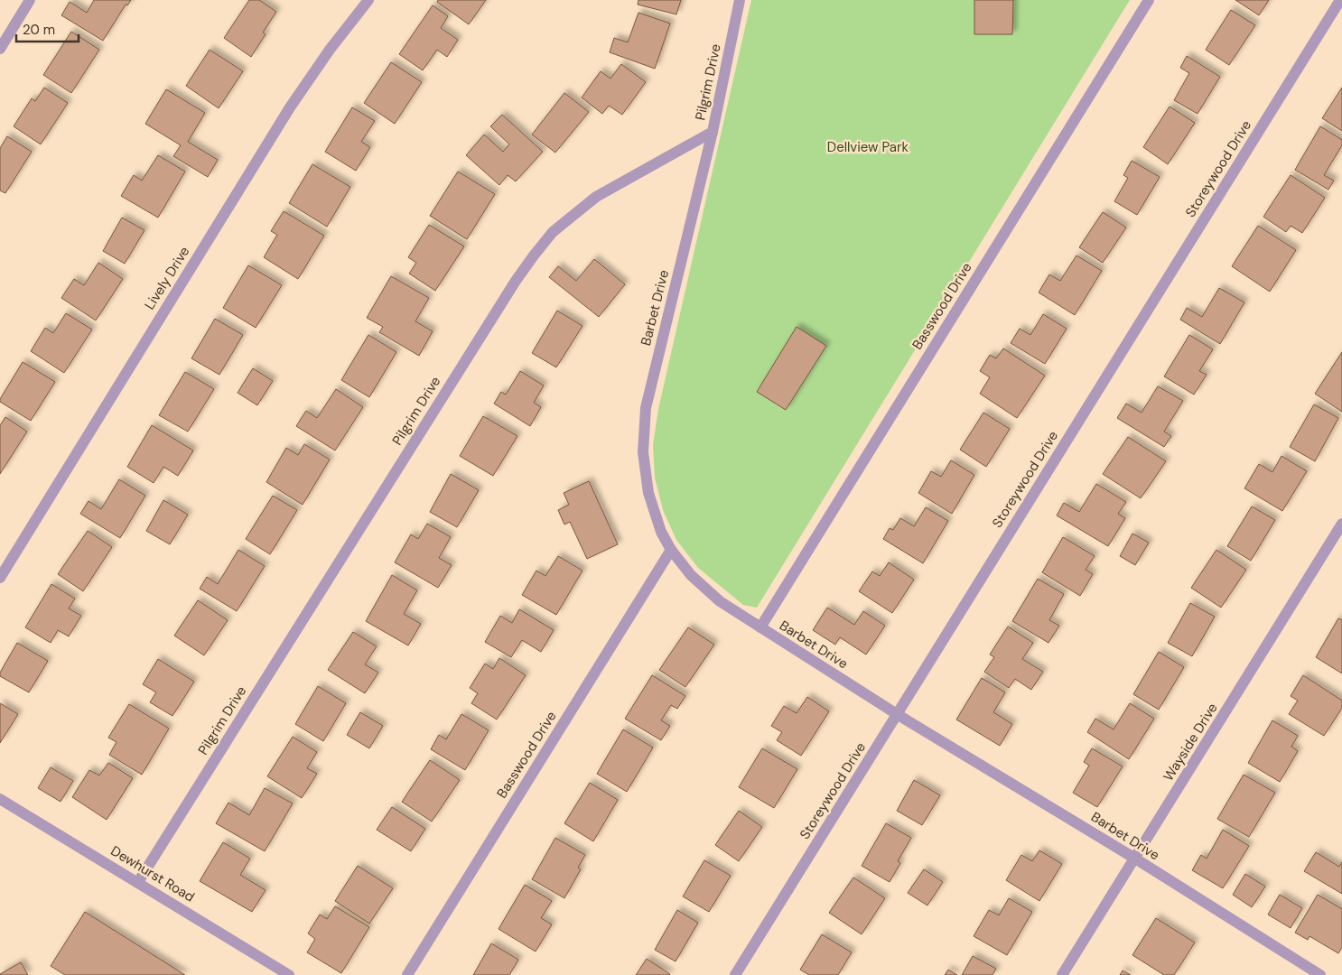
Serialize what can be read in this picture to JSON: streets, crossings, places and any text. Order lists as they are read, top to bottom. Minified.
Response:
{"streets":{"street":["Pilgrim Drive","Storeywood Drive","Lively Drive","Basswood Drive","Barbet Drive","Wayside Drive","Dewhurst Road"]},"crossings":[["Pilgrim Drive","Barbet Drive"],["Pilgrim Drive","Dewhurst Road"],["Storeywood Drive","Barbet Drive"],["Basswood Drive","Barbet Drive"],["Barbet Drive","Wayside Drive"]],"parks":["Dellview Park"],"scale_bar":"20 m"}
